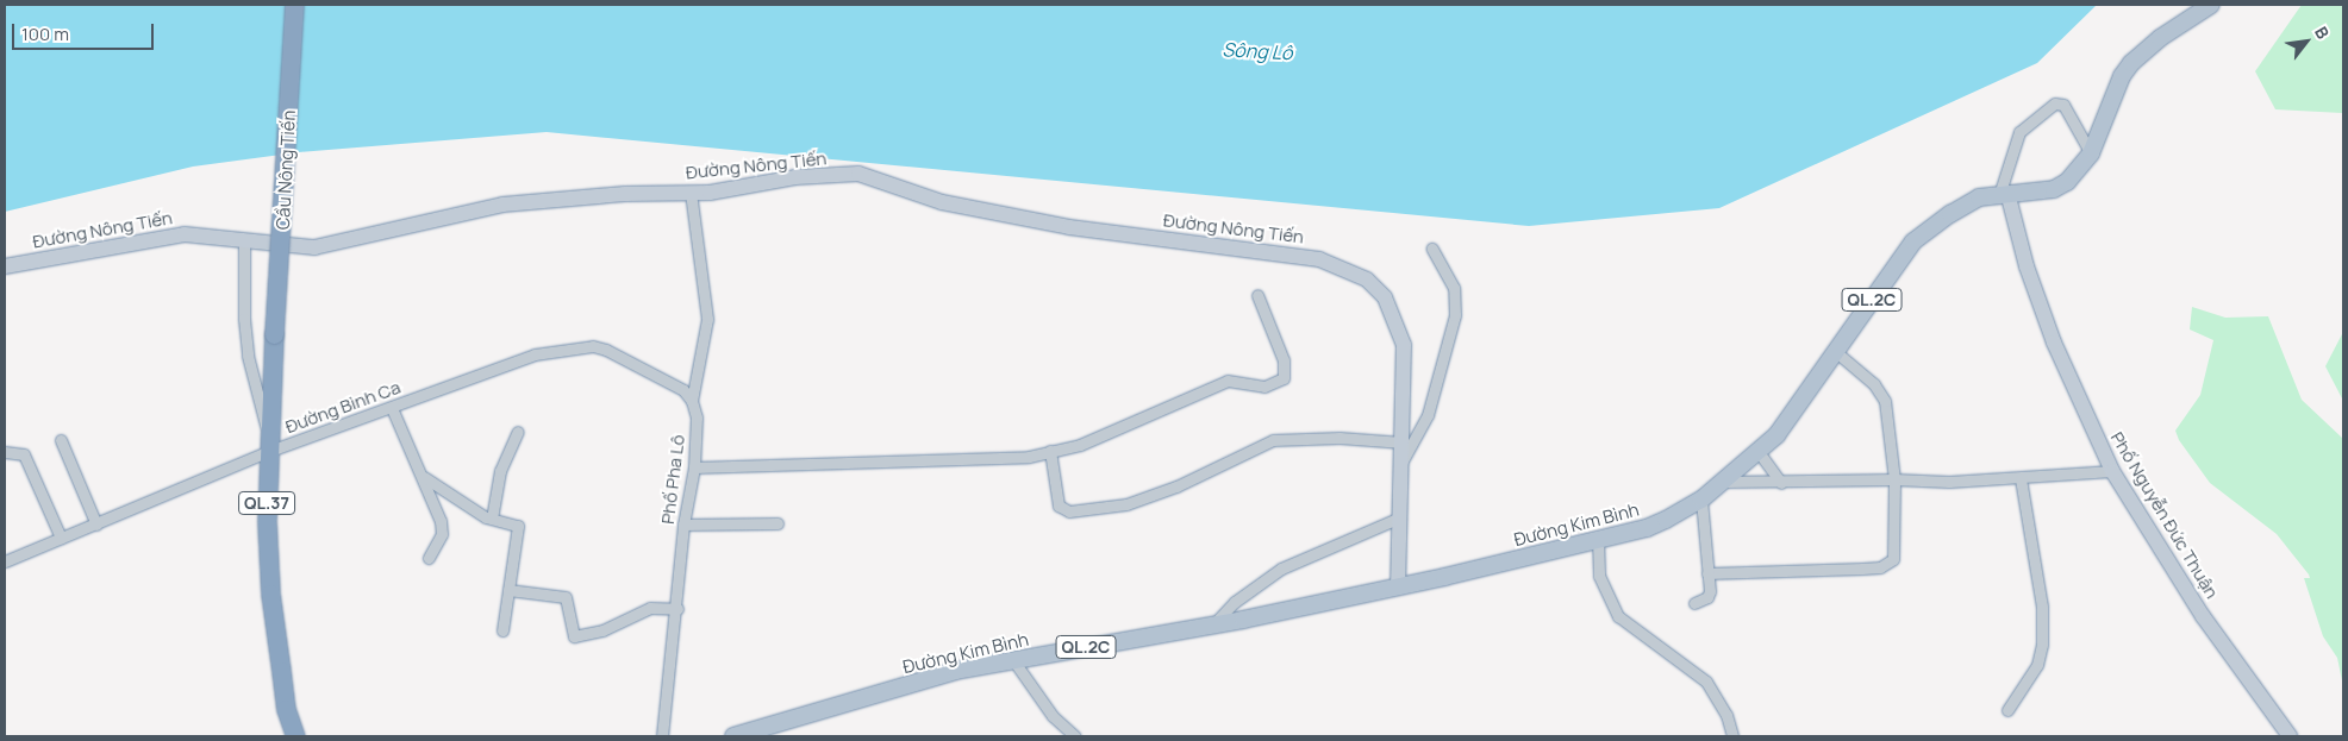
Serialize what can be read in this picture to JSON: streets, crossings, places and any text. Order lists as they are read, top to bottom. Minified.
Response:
{"streets":{"highway":["Cầu Nông Tiến","QL.37"],"main road":["QL.2C","Đường Kim Bình"],"street":["Đường Nông Tiến","Đường Bình Ca","Phố Pha Lô","Phố Nguyễn Đức Thuận"]},"crossings":[["Đường Nông Tiến","Phố Pha Lô"],["Đường Nông Tiến","Đường Kim Bình"],["Cầu Nông Tiến","QL.37"],["Đường Bình Ca","Phố Pha Lô"],["Đường Bình Ca","QL.37"],["Phố Nguyễn Đức Thuận","Đường Kim Bình"]],"water":["Sông Lô"],"scale_bar":"100 m","north":"top right"}
